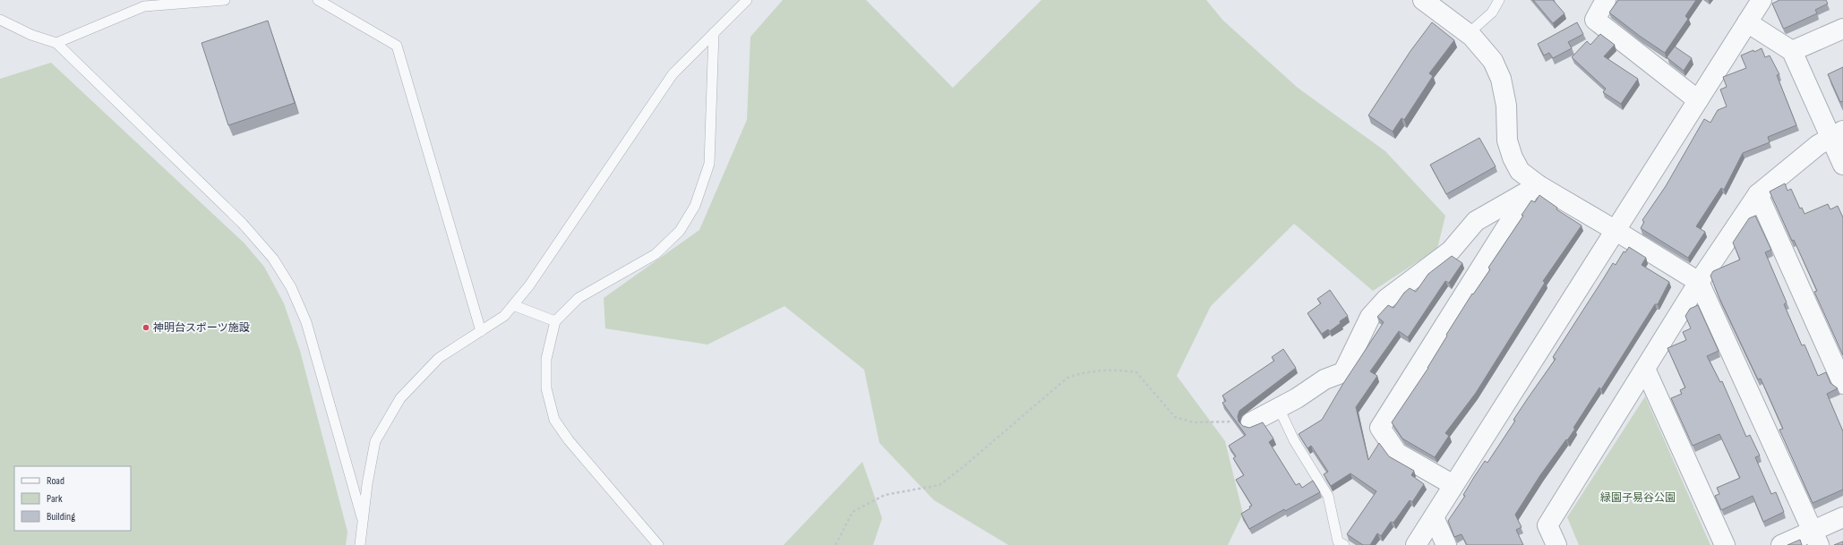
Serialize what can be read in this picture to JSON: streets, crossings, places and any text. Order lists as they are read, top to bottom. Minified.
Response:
{"parks":["緑園子易谷公園"],"places":["神明台スポーツ施設"],"legend":["Road","Park","Building"]}
